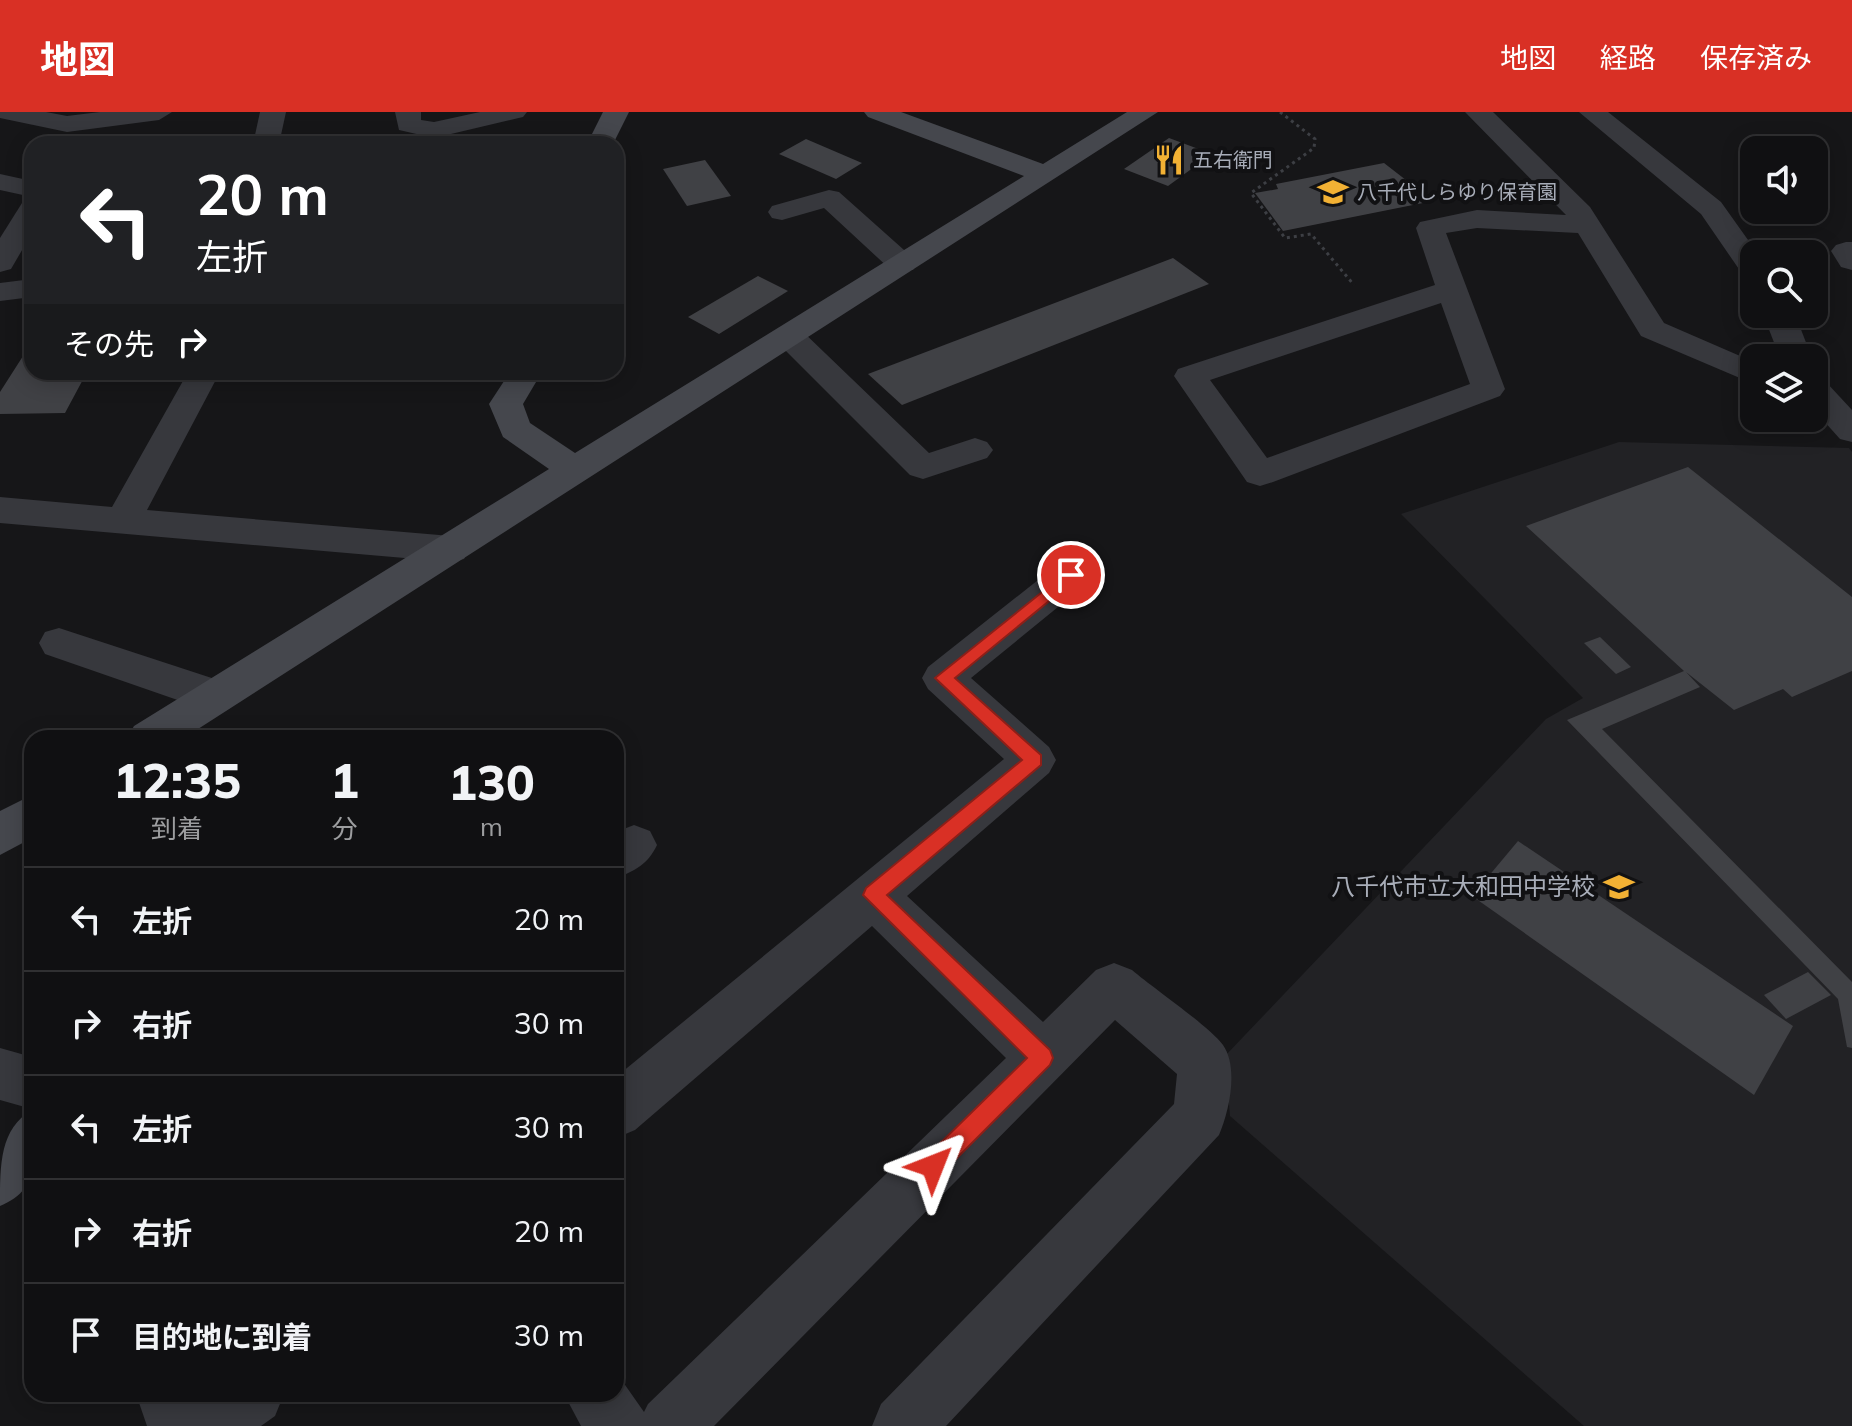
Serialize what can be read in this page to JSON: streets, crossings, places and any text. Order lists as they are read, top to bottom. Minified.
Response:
{"places":{"restaurant":["五右衛門"],"school or university":["八千代しらゆり保育園","八千代市立大和田中学校"]},"page":{"header":"地図","nav":["地図","経路","保存済み"],"turn":["20 m","左折"],"then":"その先","eta":["12:35","到着","1","分","130","m"],"list":[{"name":"左折","value":"20 m"},{"name":"右折","value":"30 m"},{"name":"左折","value":"30 m"},{"name":"右折","value":"20 m"},{"name":"目的地に到着","value":"30 m"}]}}
